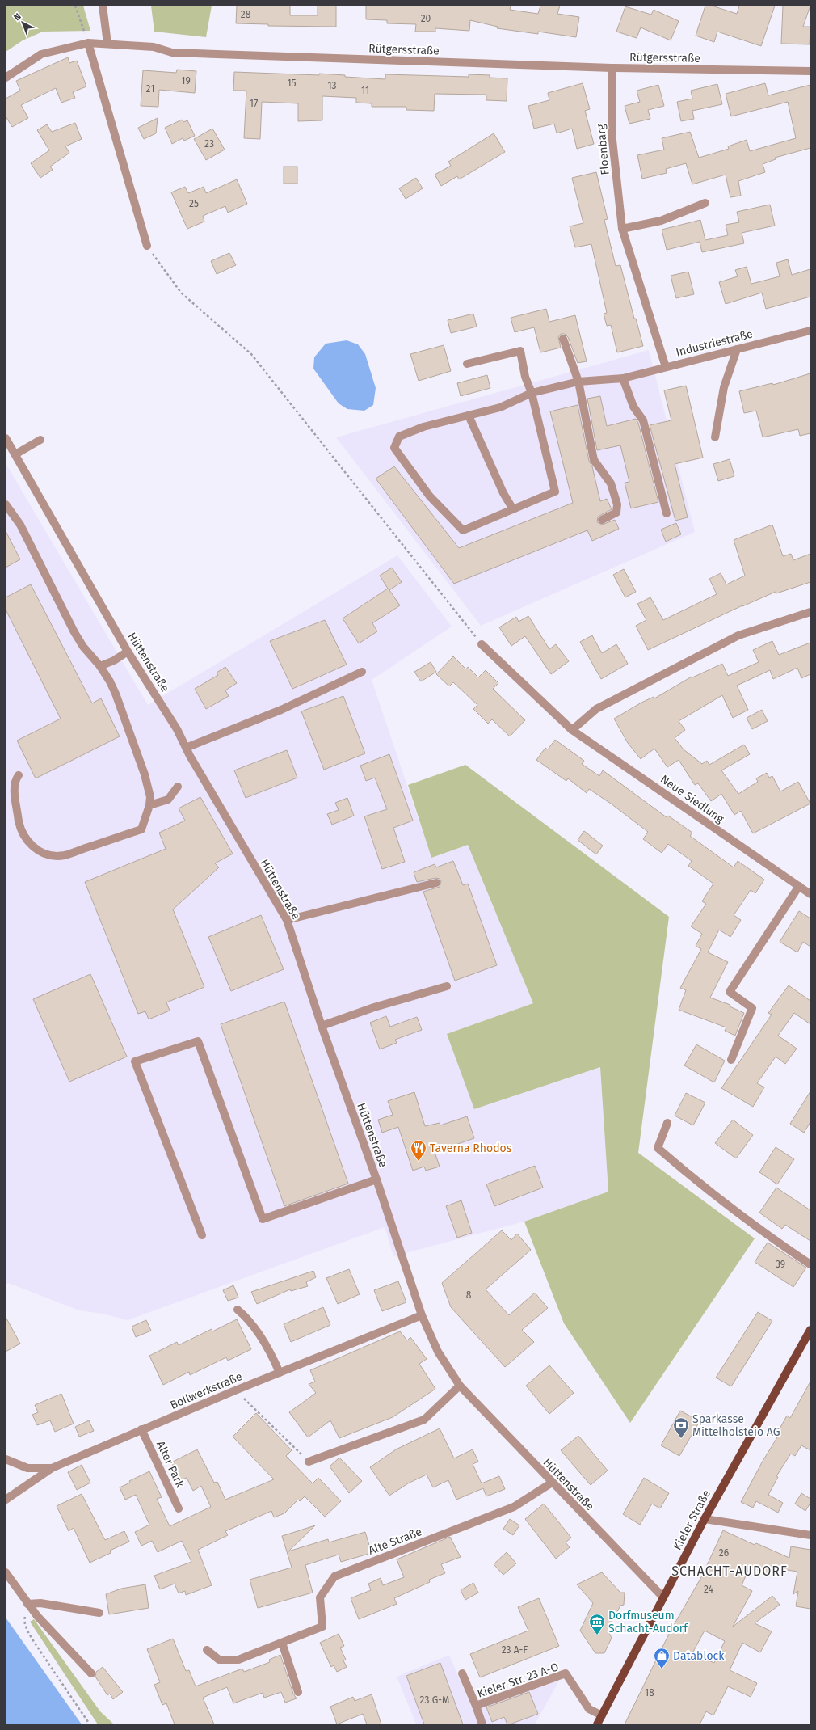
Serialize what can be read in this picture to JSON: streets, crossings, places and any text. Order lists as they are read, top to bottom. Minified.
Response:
{"streets":{"main road":["Kieler Straße"],"street":["Rütgersstraße","Floenbarg","Industriestraße","Hüttenstraße","Neue Siedlung","Bollwerkstraße","Alter Park","Alte Straße","Kieler Str. 23 A-O"]},"crossings":[["Rütgersstraße","Floenbarg"],["Floenbarg","Industriestraße"],["Hüttenstraße","Bollwerkstraße"],["Hüttenstraße","Kieler Straße"],["Hüttenstraße","Alte Straße"],["Bollwerkstraße","Alter Park"],["Kieler Straße","Kieler Str. 23 A-O"]],"districts":["SCHACHT-AUDORF"],"places":{"restaurant":["Taverna Rhodos"],"bank":["Sparkasse Mittelholsteio AG"],"museum":["Dorfmuseum Schacht-Audorf"],"shop":["Datablock"]},"house_numbers":["28","20","19","15","13","21","11","17","23","25","39","8","26","24","23 A-F","18","23 G-M"],"north":"top left"}
